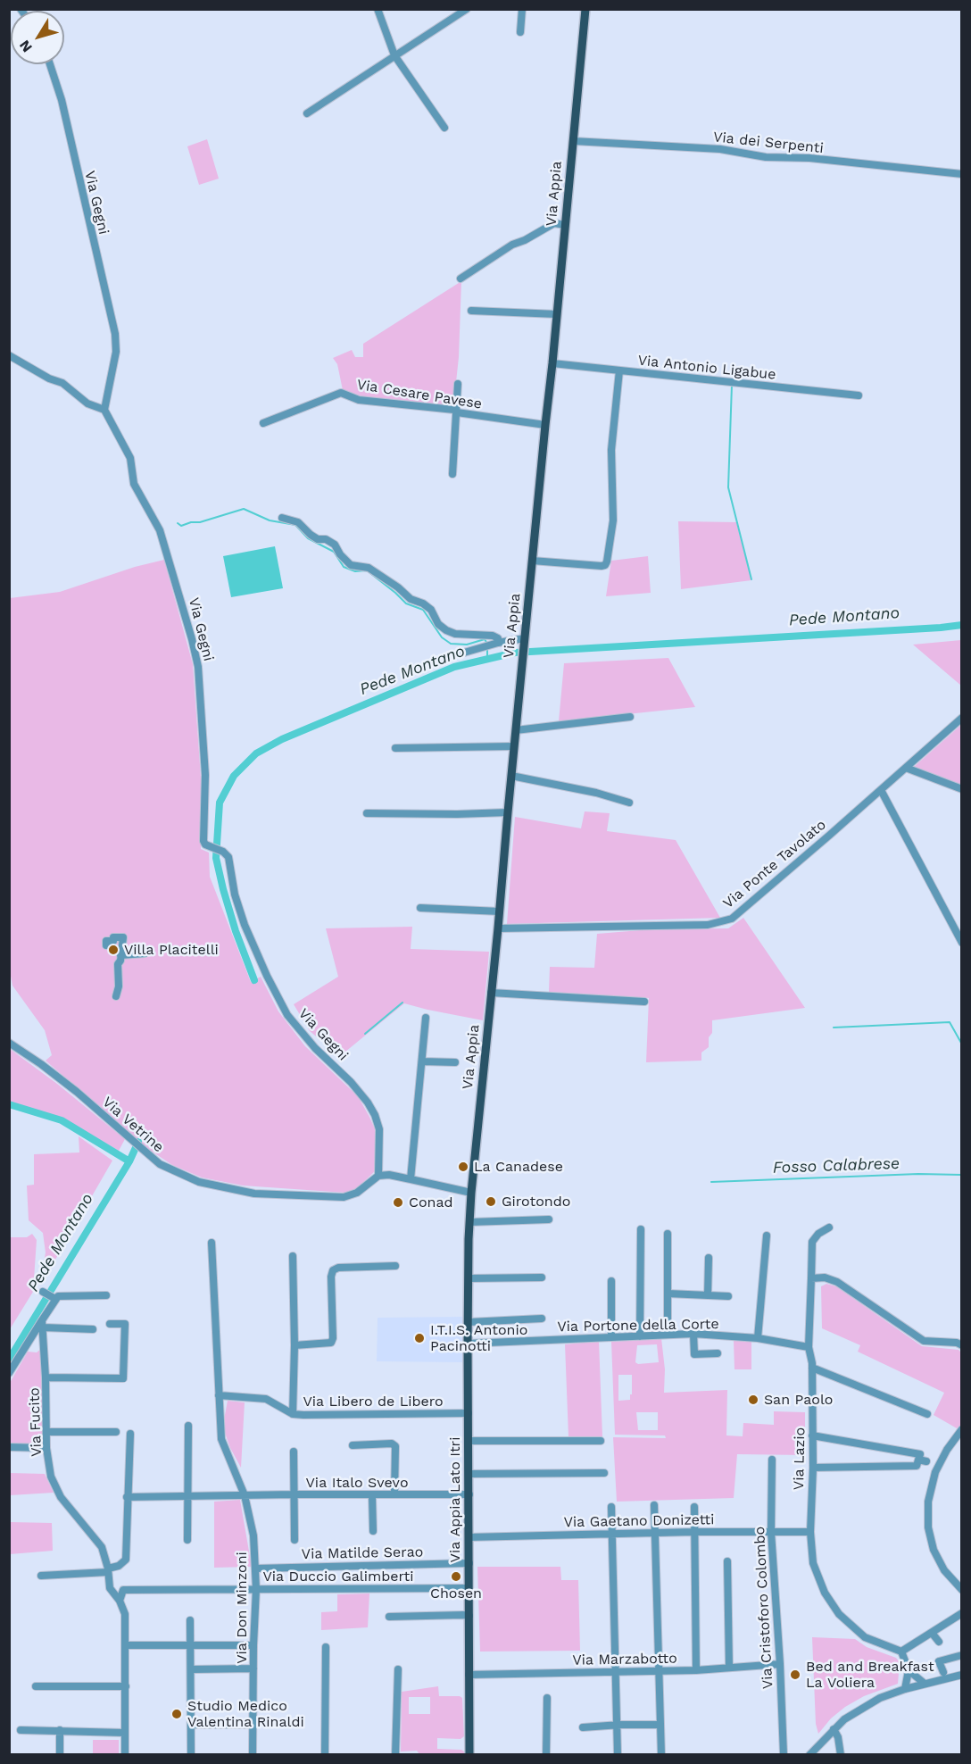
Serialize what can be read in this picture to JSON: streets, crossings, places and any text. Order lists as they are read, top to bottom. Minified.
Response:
{"streets":{"main road":["Via Appia","Via Appia Lato Itri"],"street":["Via dei Serpenti","Via Gegni","Via Antonio Ligabue","Via Cesare Pavese","Via Ponte Tavolato","Via Vetrine","Via Portone della Corte","Via Libero de Libero","Via Fucito","Via Lazio","Via Italo Svevo","Via Gaetano Donizetti","Via Matilde Serao","Via Duccio Galimberti","Via Don Minzoni","Via Cristoforo Colombo","Via Marzabotto"]},"crossings":[["Via dei Serpenti","Via Appia"],["Via Appia","Via Antonio Ligabue"],["Via Appia","Via Cesare Pavese"],["Via Appia","Via Ponte Tavolato"],["Via Appia","Via Appia Lato Itri"],["Via Gegni","Via Vetrine"],["Via Portone della Corte","Via Lazio"],["Via Portone della Corte","Via Appia Lato Itri"],["Via Libero de Libero","Via Appia Lato Itri"],["Via Libero de Libero","Via Don Minzoni"],["Via Fucito","Via Duccio Galimberti"],["Via Lazio","Via Gaetano Donizetti"],["Via Italo Svevo","Via Appia Lato Itri"],["Via Italo Svevo","Via Don Minzoni"],["Via Appia Lato Itri","Via Gaetano Donizetti"],["Via Appia Lato Itri","Via Matilde Serao"],["Via Appia Lato Itri","Via Duccio Galimberti"],["Via Appia Lato Itri","Via Marzabotto"],["Via Gaetano Donizetti","Via Cristoforo Colombo"],["Via Matilde Serao","Via Don Minzoni"],["Via Duccio Galimberti","Via Don Minzoni"],["Via Cristoforo Colombo","Via Marzabotto"]],"water":["Pede Montano","Fosso Calabrese"],"places":["Villa Placitelli","La Canadese","Girotondo","Conad","I.T.I.S. Antonio Pacinotti","San Paolo","Chosen","Bed and Breakfast La Voliera","Studio Medico Valentina Rinaldi"],"north":"bottom left"}
